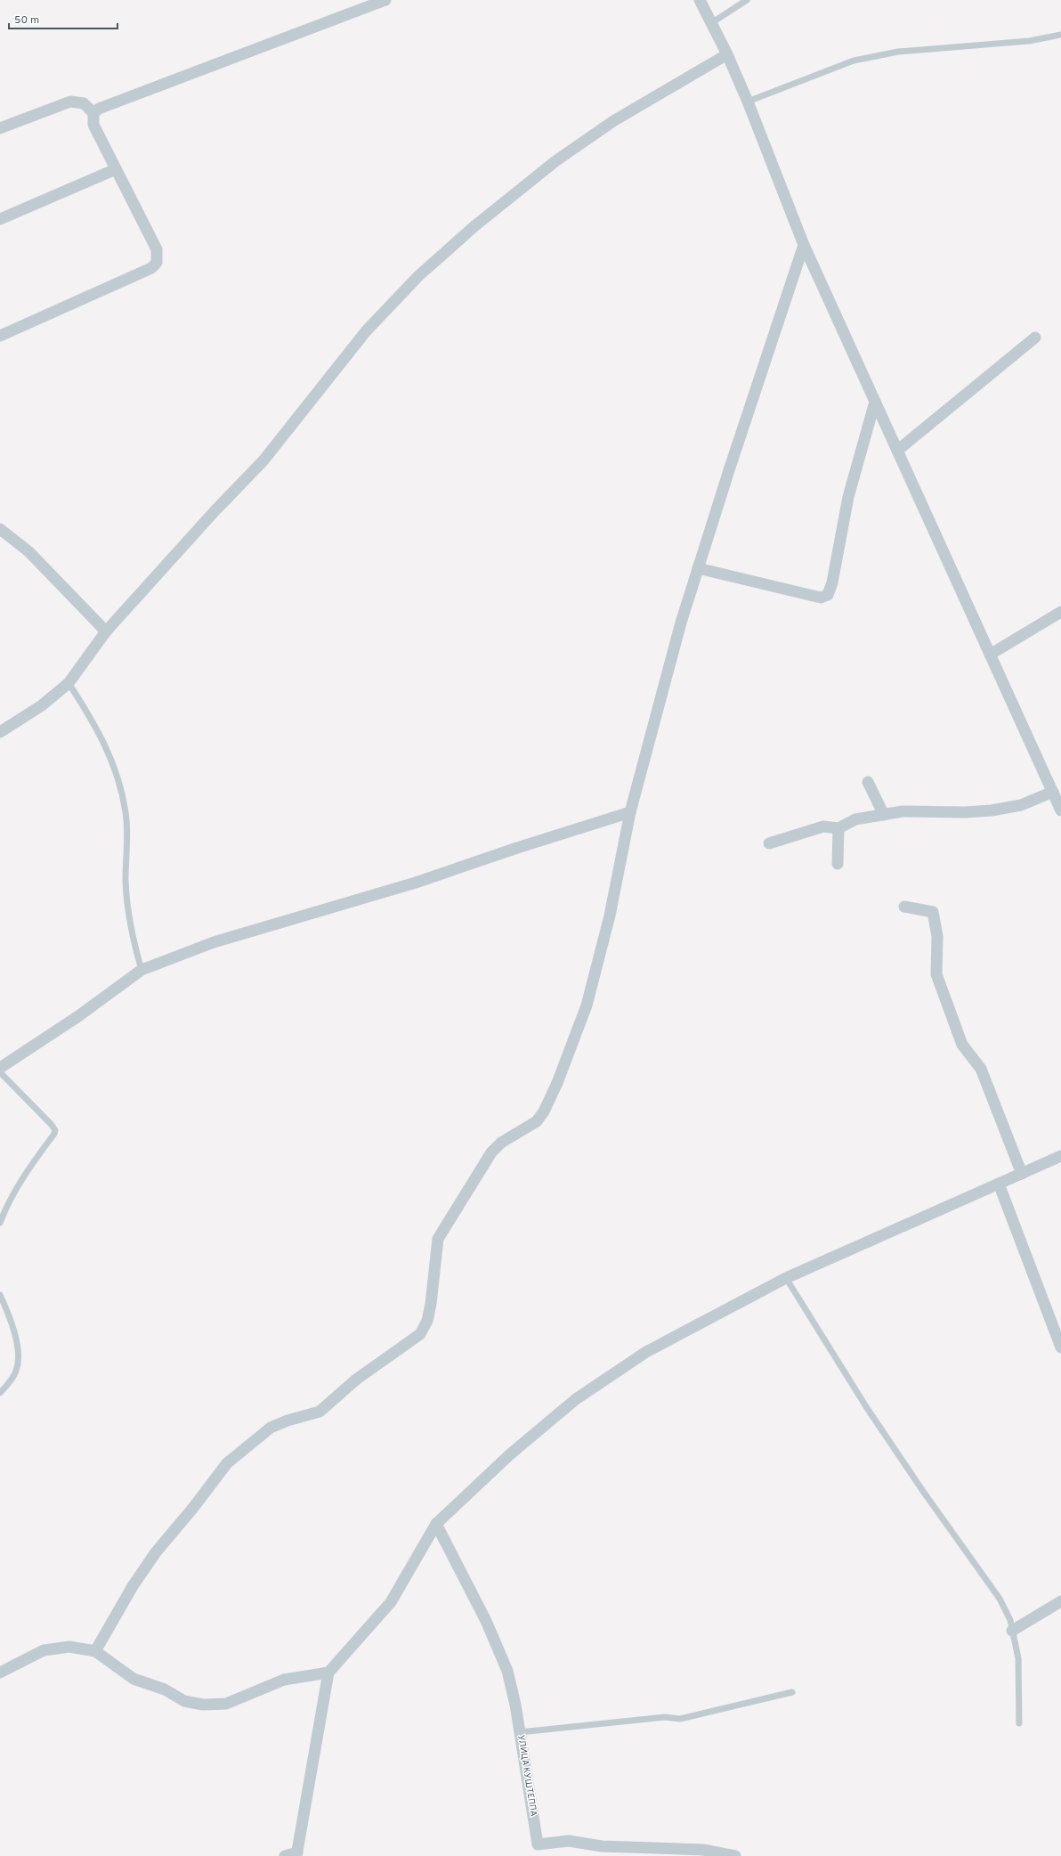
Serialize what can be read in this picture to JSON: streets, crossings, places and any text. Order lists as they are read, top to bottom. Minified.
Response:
{"streets":{"street":["УЛИЦА КУШТЕППА"]},"scale_bar":"50 m"}
